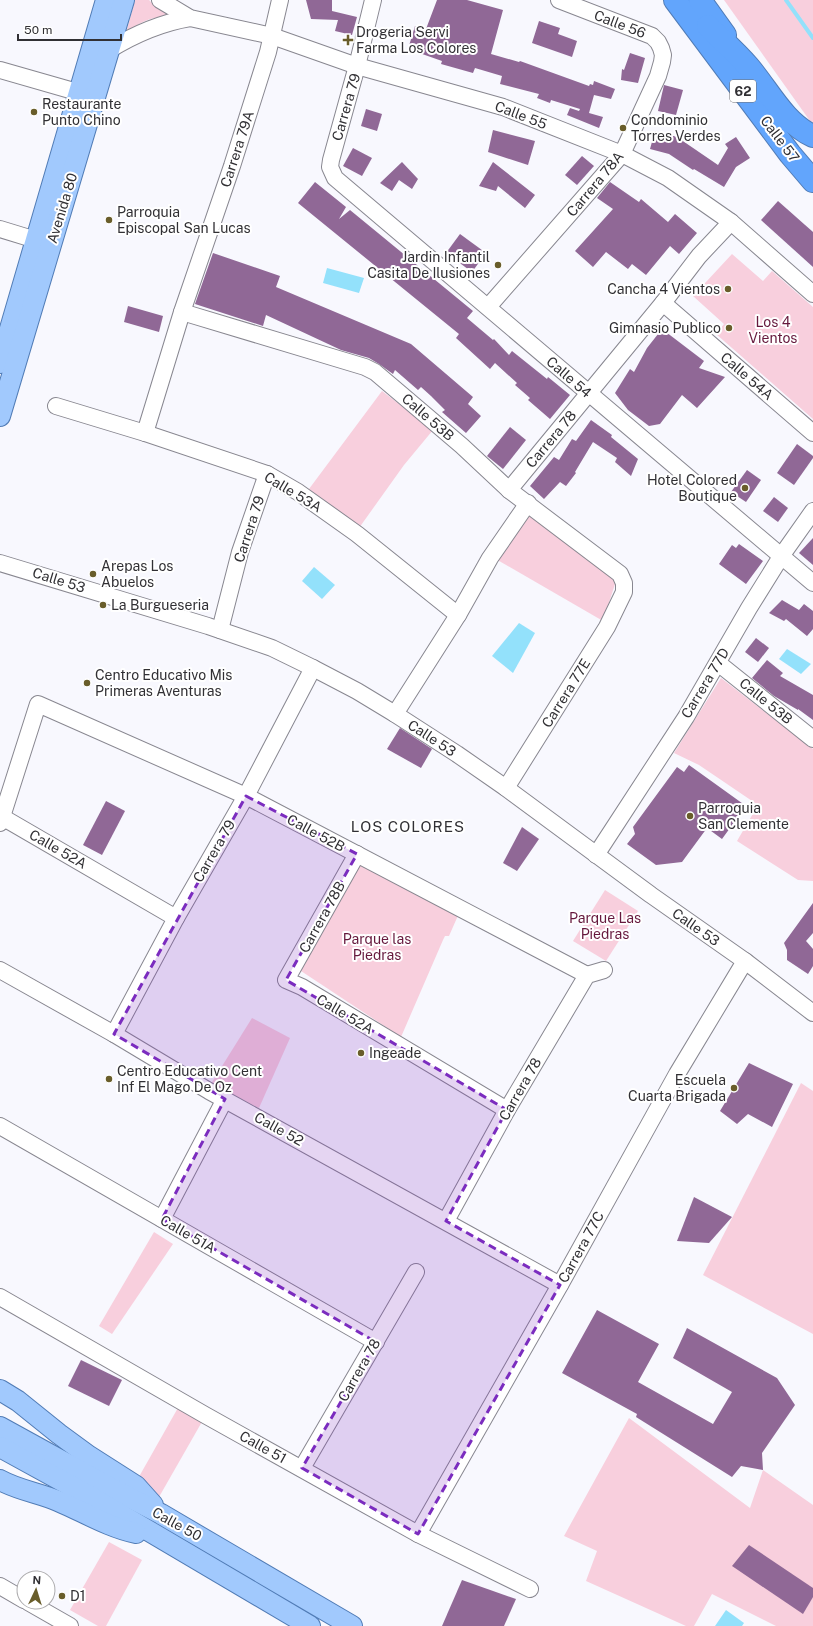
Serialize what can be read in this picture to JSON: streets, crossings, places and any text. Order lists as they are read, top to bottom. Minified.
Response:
{"streets":{"highway":["62","Calle 57"],"main road":["Avenida 80","Calle 50"],"street":["Calle 56","Carrera 79","Calle 55","Carrera 79A","Carrera 78A","Calle 54A","Calle 54","Calle 53B","Carrera 78","Calle 53A","Calle 53","Carrera 77D","Carrera 77E","Calle 52B","Calle 52A","Carrera 78B","Calle 52","Calle 51A","Carrera 77C","Calle 51"]},"crossings":[["Calle 56","Carrera 78A"],["Carrera 79","Calle 55"],["Carrera 79","Calle 54"],["Carrera 79","Calle 53A"],["Carrera 79","Calle 53"],["Carrera 79","Calle 52B"],["Carrera 79","Calle 52A"],["Carrera 79","Calle 52"],["Calle 55","Carrera 79A"],["Calle 55","Carrera 78A"],["Calle 55","Avenida 80"],["Calle 55","Carrera 78"],["Carrera 79A","Calle 53B"],["Carrera 79A","Calle 53A"],["Carrera 78A","Calle 54"],["Calle 54A","Carrera 78"],["Calle 54","Carrera 78"],["Calle 54","Carrera 77D"],["Calle 53B","Carrera 78"],["Calle 53B","Carrera 77D"],["Calle 53B","Carrera 77E"],["Carrera 78","Calle 52B"],["Carrera 78","Calle 52A"],["Carrera 78","Calle 52"],["Carrera 78","Calle 51A"],["Carrera 78","Calle 51"],["Calle 53","Carrera 77D"],["Calle 53","Carrera 77E"],["Calle 53","Carrera 77C"],["Calle 52B","Calle 52A"],["Calle 52B","Carrera 78B"],["Calle 52A","Carrera 78B"],["Calle 52","Carrera 77C"],["Carrera 77C","Calle 51"]],"districts":["LOS COLORES"],"parks":["Los 4 Vientos","Parque Las Piedras","Parque las Piedras"],"places":{"health":["Drogeria Servi Farma Los Colores"],"other":["Restaurante Punto Chino","Condominio Torres Verdes","Parroquia Episcopal San Lucas","Jardin Infantil Casita De Ilusiones","Cancha 4 Vientos","Gimnasio Publico","Hotel Colored Boutique","Arepas Los Abuelos","La Burgueseria","Centro Educativo Mis Primeras Aventuras","Parroquia San Clemente","Ingeade","Centro Educativo Cent Inf El Mago De Oz","Escuela Cuarta Brigada","D1"]},"scale_bar":"50 m","north":"top"}
